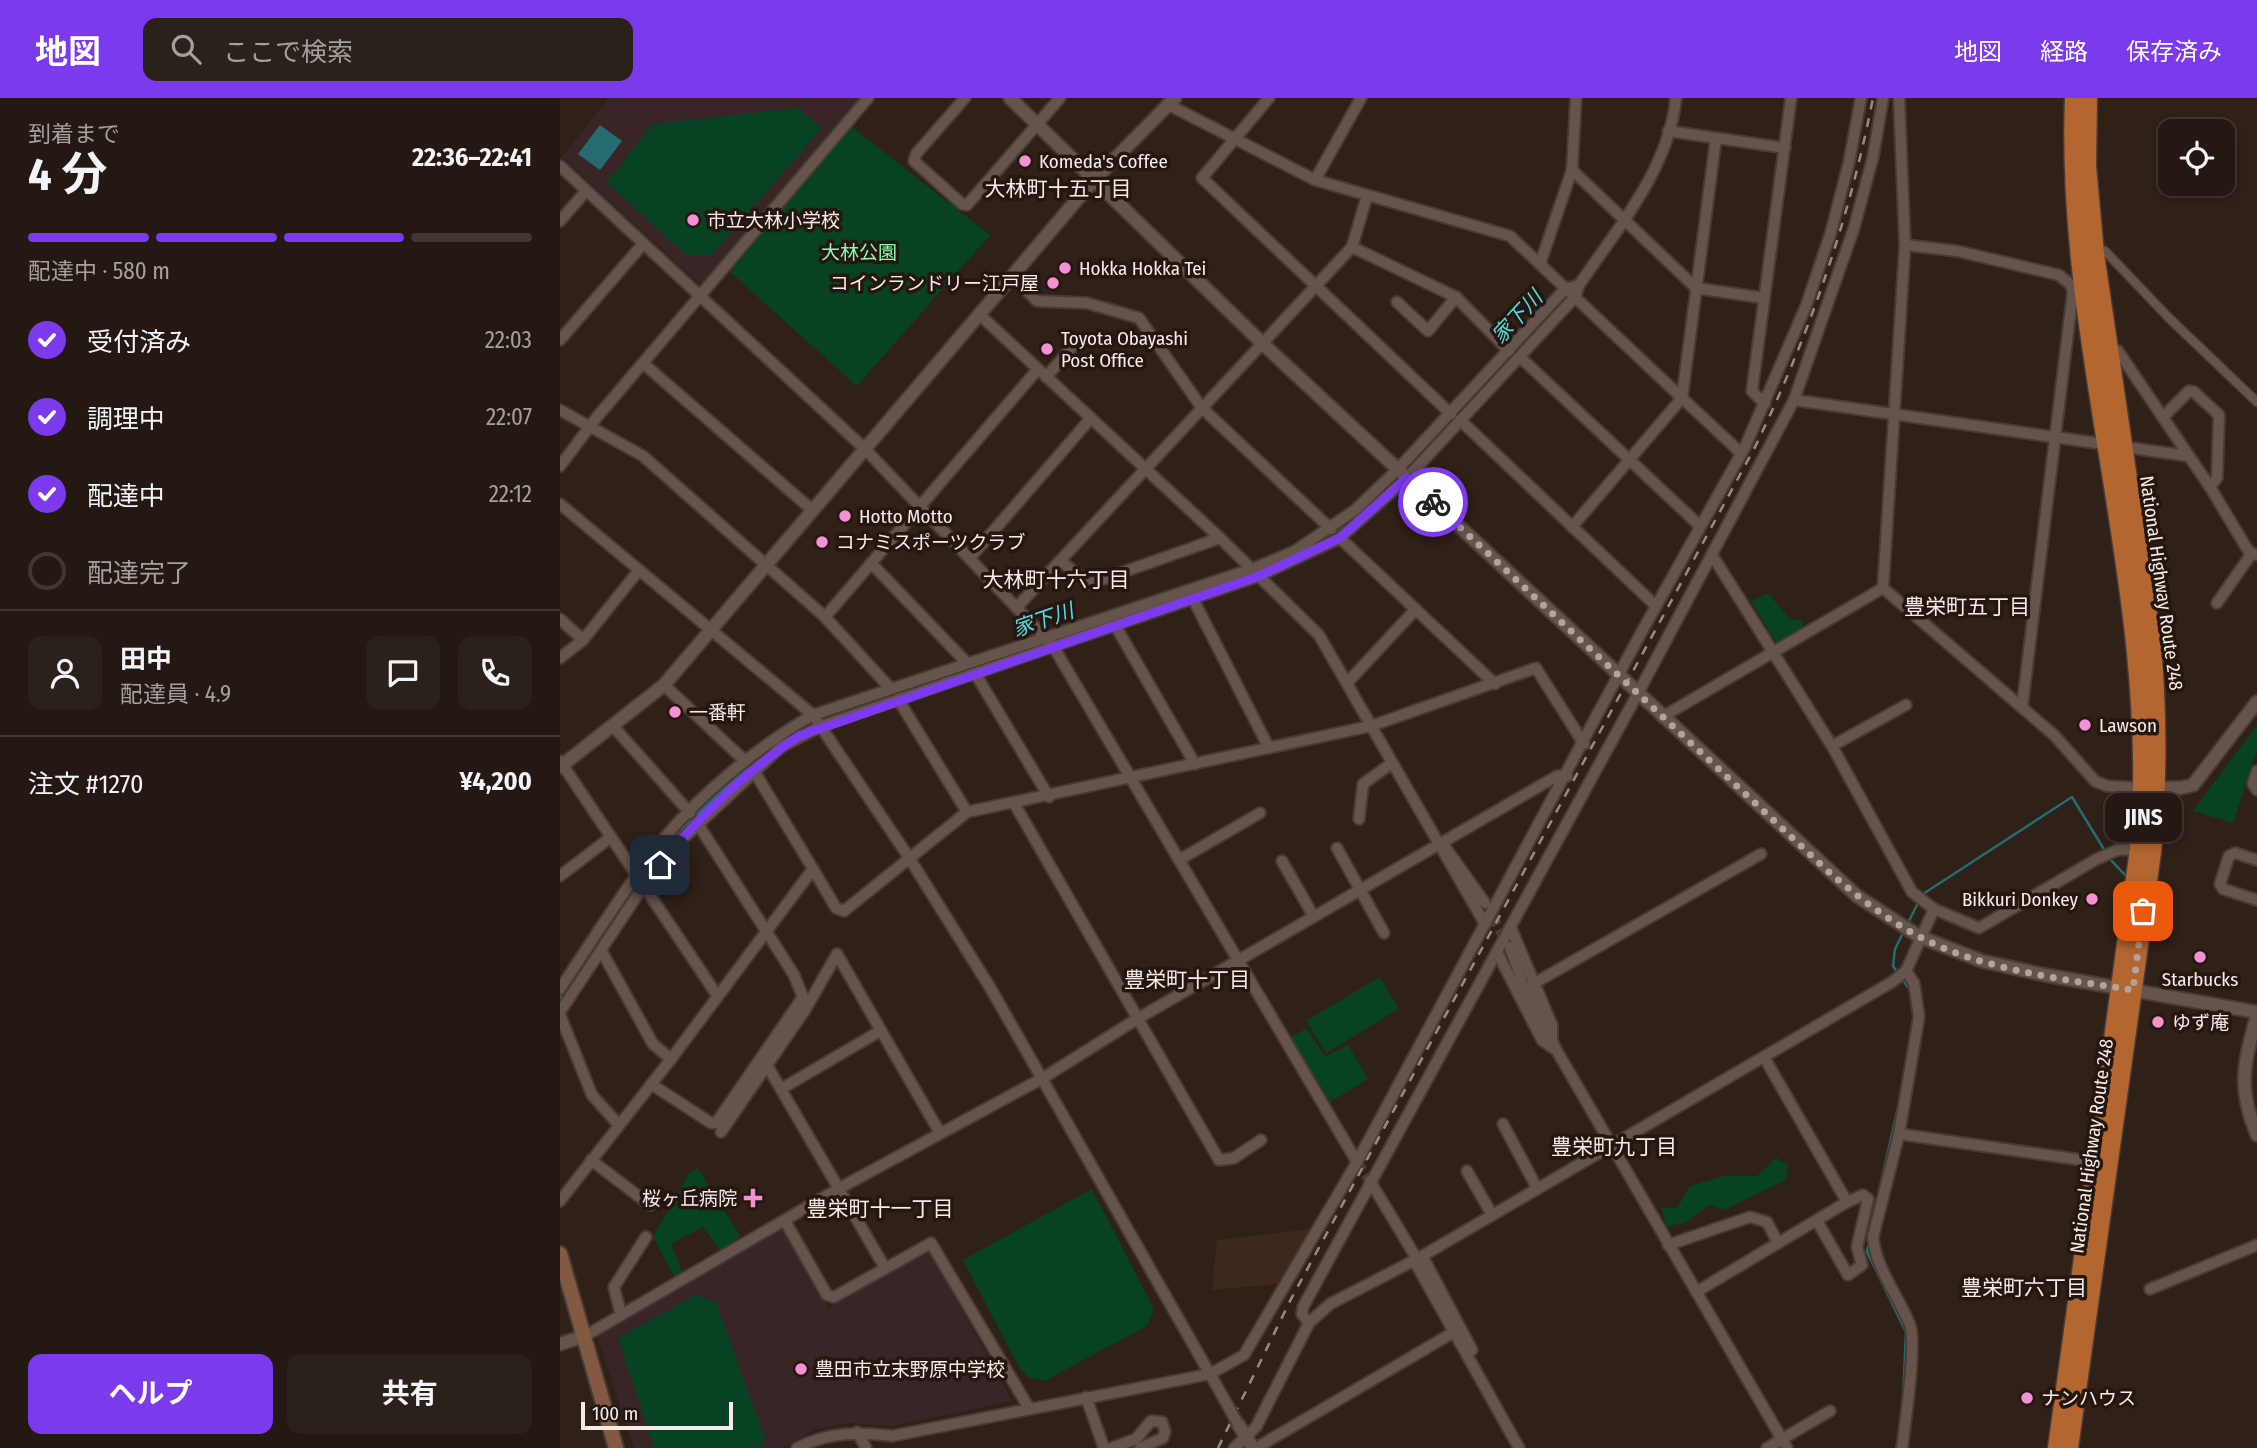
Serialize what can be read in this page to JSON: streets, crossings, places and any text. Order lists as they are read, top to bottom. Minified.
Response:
{"streets":{"highway":["National Highway Route 248"]},"districts":["大林町十五丁目","大林町十六丁目","豊栄町五丁目","豊栄町十丁目","豊栄町九丁目","豊栄町十一丁目","豊栄町六丁目"],"water":["家下川"],"parks":["大林公園"],"places":{"other":["Komeda's Coffee","市立大林小学校","Hokka Hokka Tei","コインランドリー江戸屋","Toyota Obayashi Post Office","Hotto Motto","コナミスポーツクラブ","一番軒","Lawson","Bikkuri Donkey","JINS","Starbucks","ゆず庵","豊田市立末野原中学校","ナンハウス"],"health":["桜ヶ丘病院"]},"scale_bar":"100 m","page":{"header":"地図","search":"ここで検索","nav":["地図","経路","保存済み"],"heading":["4 分","到着まで","22:36–22:41"],"panel":["田中","配達員 · 4.9","注文 #1270","¥4,200"],"bar":"配達中 · 580 m","list":[["受付済み","22:03"],["調理中","22:07"],["配達中","22:12"],"配達完了"],"bubble":"JINS","buttons":["ヘルプ","共有"],"scale":"100 m"}}
